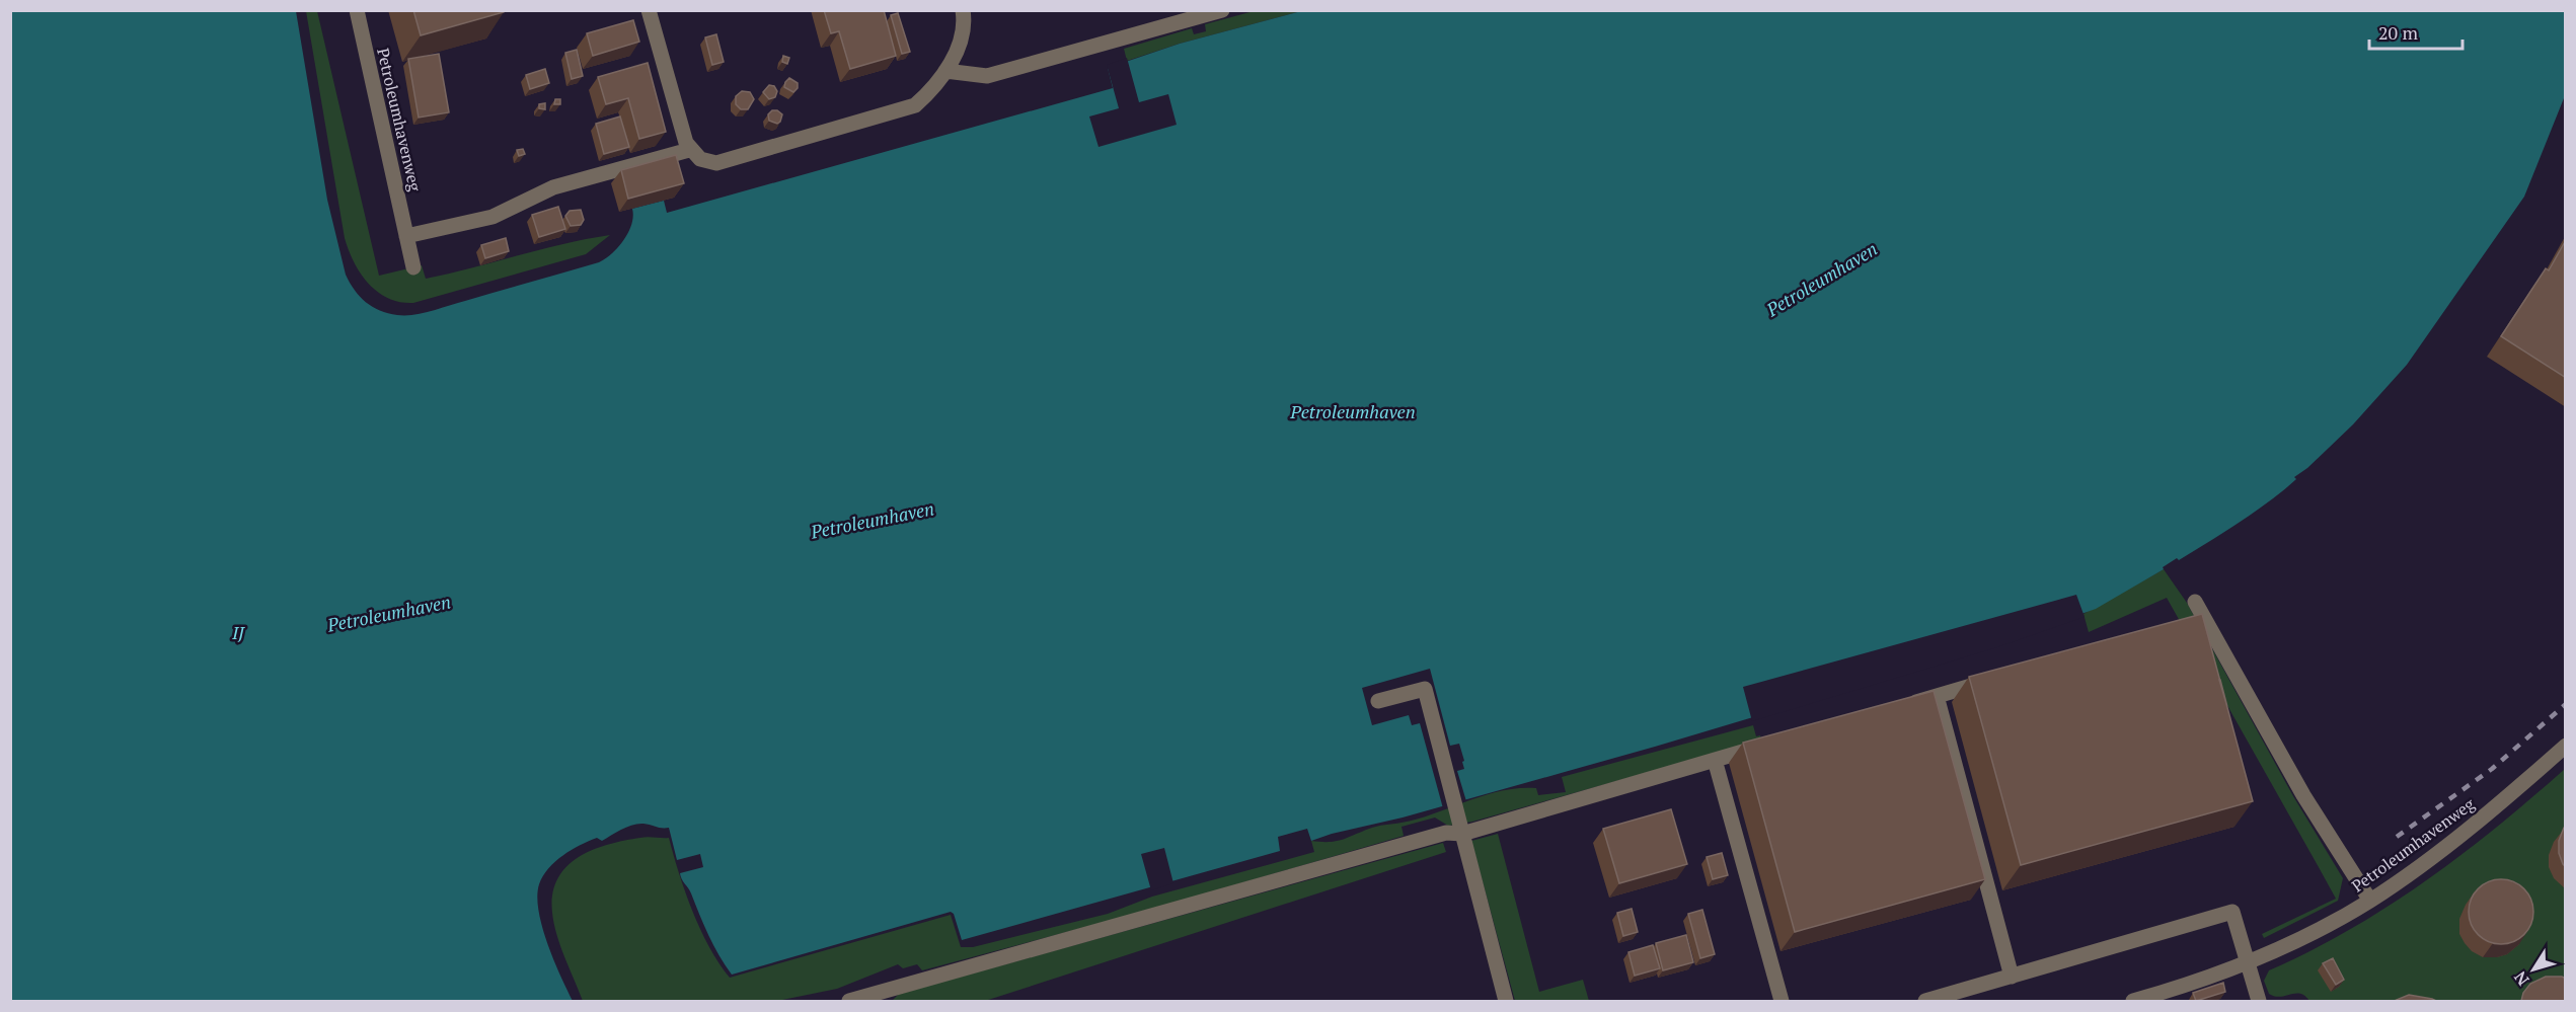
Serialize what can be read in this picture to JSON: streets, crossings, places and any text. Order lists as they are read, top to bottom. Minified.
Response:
{"streets":{"street":["Petroleumhavenweg"]},"water":["Petroleumhaven","IJ"],"scale_bar":"20 m","north":"bottom left"}
